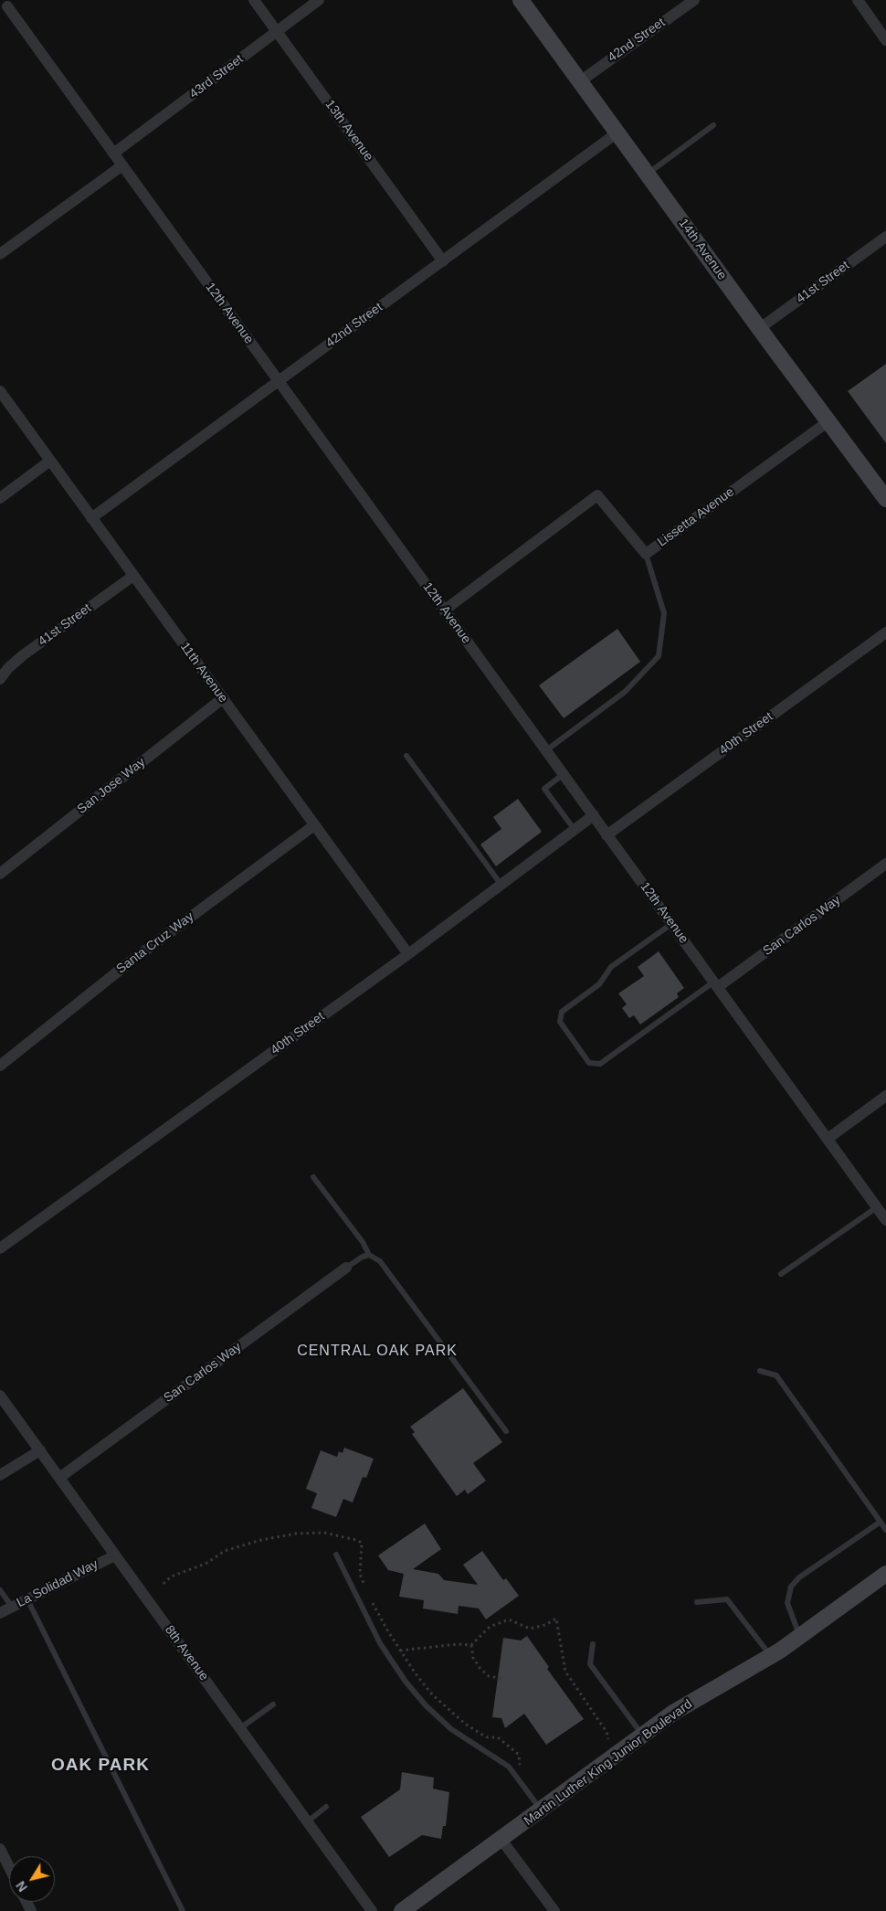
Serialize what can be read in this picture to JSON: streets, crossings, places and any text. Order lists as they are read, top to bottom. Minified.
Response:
{"streets":{"street":["42nd Street","43rd Street","13th Avenue","14th Avenue","41st Street","12th Avenue","Lissetta Avenue","11th Avenue","40th Street","San Jose Way","San Carlos Way","Santa Cruz Way","La Solidad Way","8th Avenue","Martin Luther King Junior Boulevard"]},"crossings":[["42nd Street","13th Avenue"],["42nd Street","14th Avenue"],["42nd Street","12th Avenue"],["42nd Street","11th Avenue"],["43rd Street","13th Avenue"],["43rd Street","12th Avenue"],["14th Avenue","41st Street"],["14th Avenue","Lissetta Avenue"],["41st Street","11th Avenue"],["12th Avenue","Lissetta Avenue"],["12th Avenue","40th Street"],["12th Avenue","San Carlos Way"],["11th Avenue","40th Street"],["11th Avenue","San Jose Way"],["11th Avenue","Santa Cruz Way"],["San Carlos Way","8th Avenue"],["La Solidad Way","8th Avenue"]],"districts":["CENTRAL OAK PARK","OAK PARK"],"north":"bottom left"}
